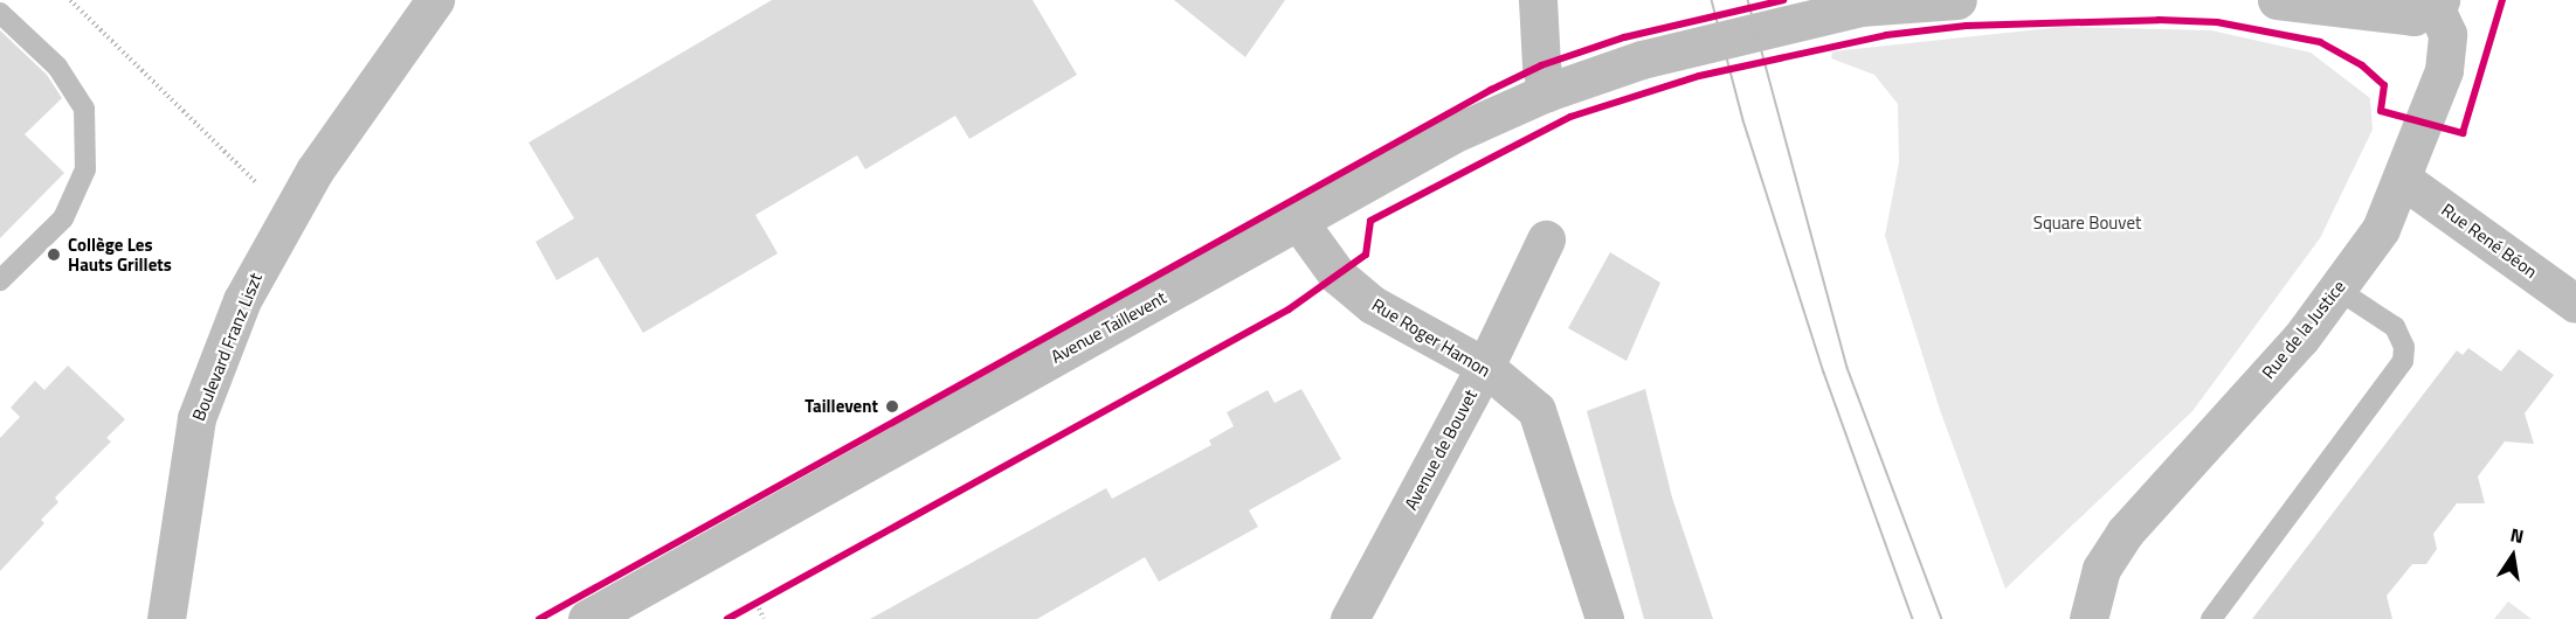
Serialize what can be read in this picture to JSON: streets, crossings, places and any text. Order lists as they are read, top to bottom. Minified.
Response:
{"streets":{"street":["Rue René Béon","Avenue Taillevent","Rue de la Justice","Rue Roger Hamon","Boulevard Franz Liszt","Avenue de Bouvet"]},"crossings":[["Rue René Béon","Rue de la Justice"],["Avenue Taillevent","Rue Roger Hamon"],["Rue Roger Hamon","Avenue de Bouvet"]],"parks":["Square Bouvet"],"places":["Collège Les Hauts Grillets","Taillevent"],"north":"top"}
